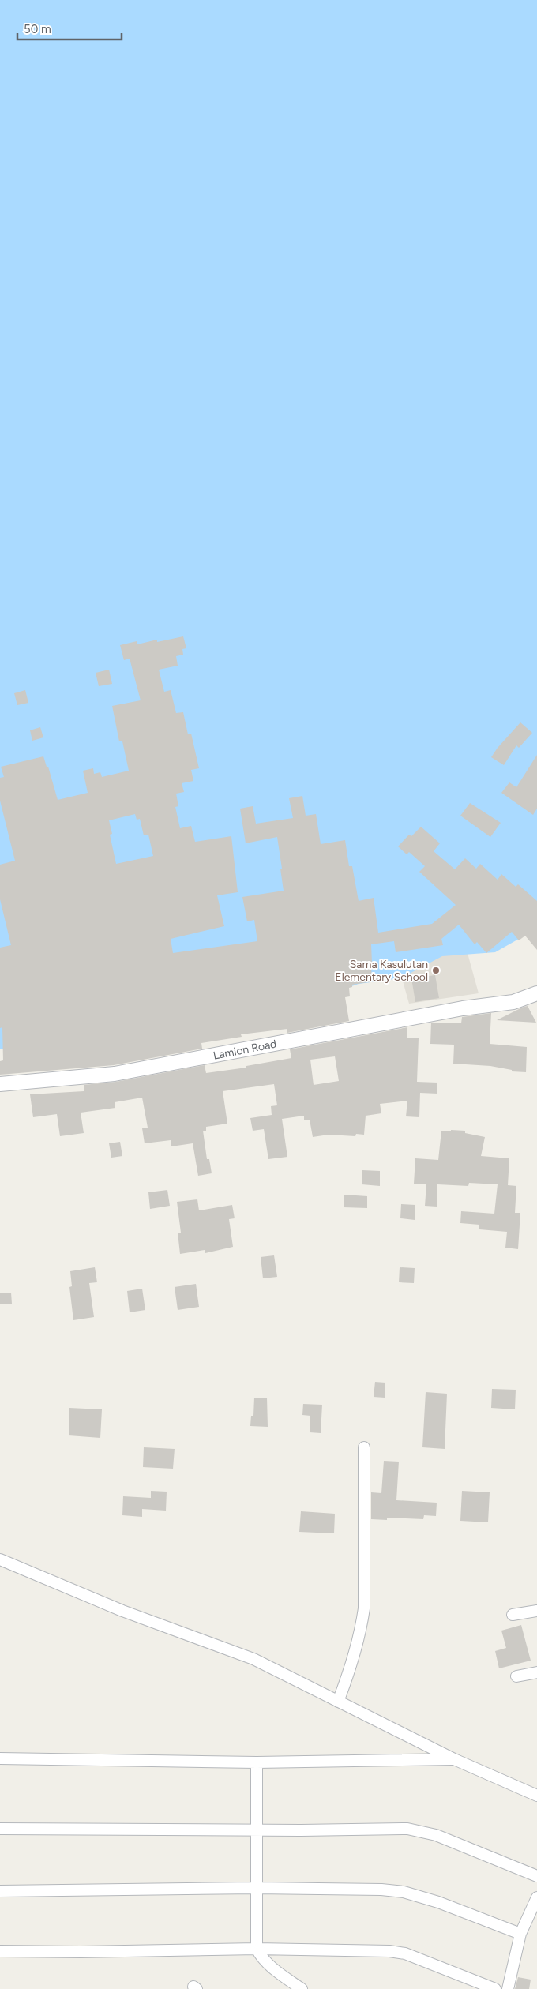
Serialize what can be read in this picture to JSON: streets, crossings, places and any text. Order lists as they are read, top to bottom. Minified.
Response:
{"streets":{"street":["Lamion Road"]},"places":["Sama Kasulutan Elementary School"],"scale_bar":"50 m"}
